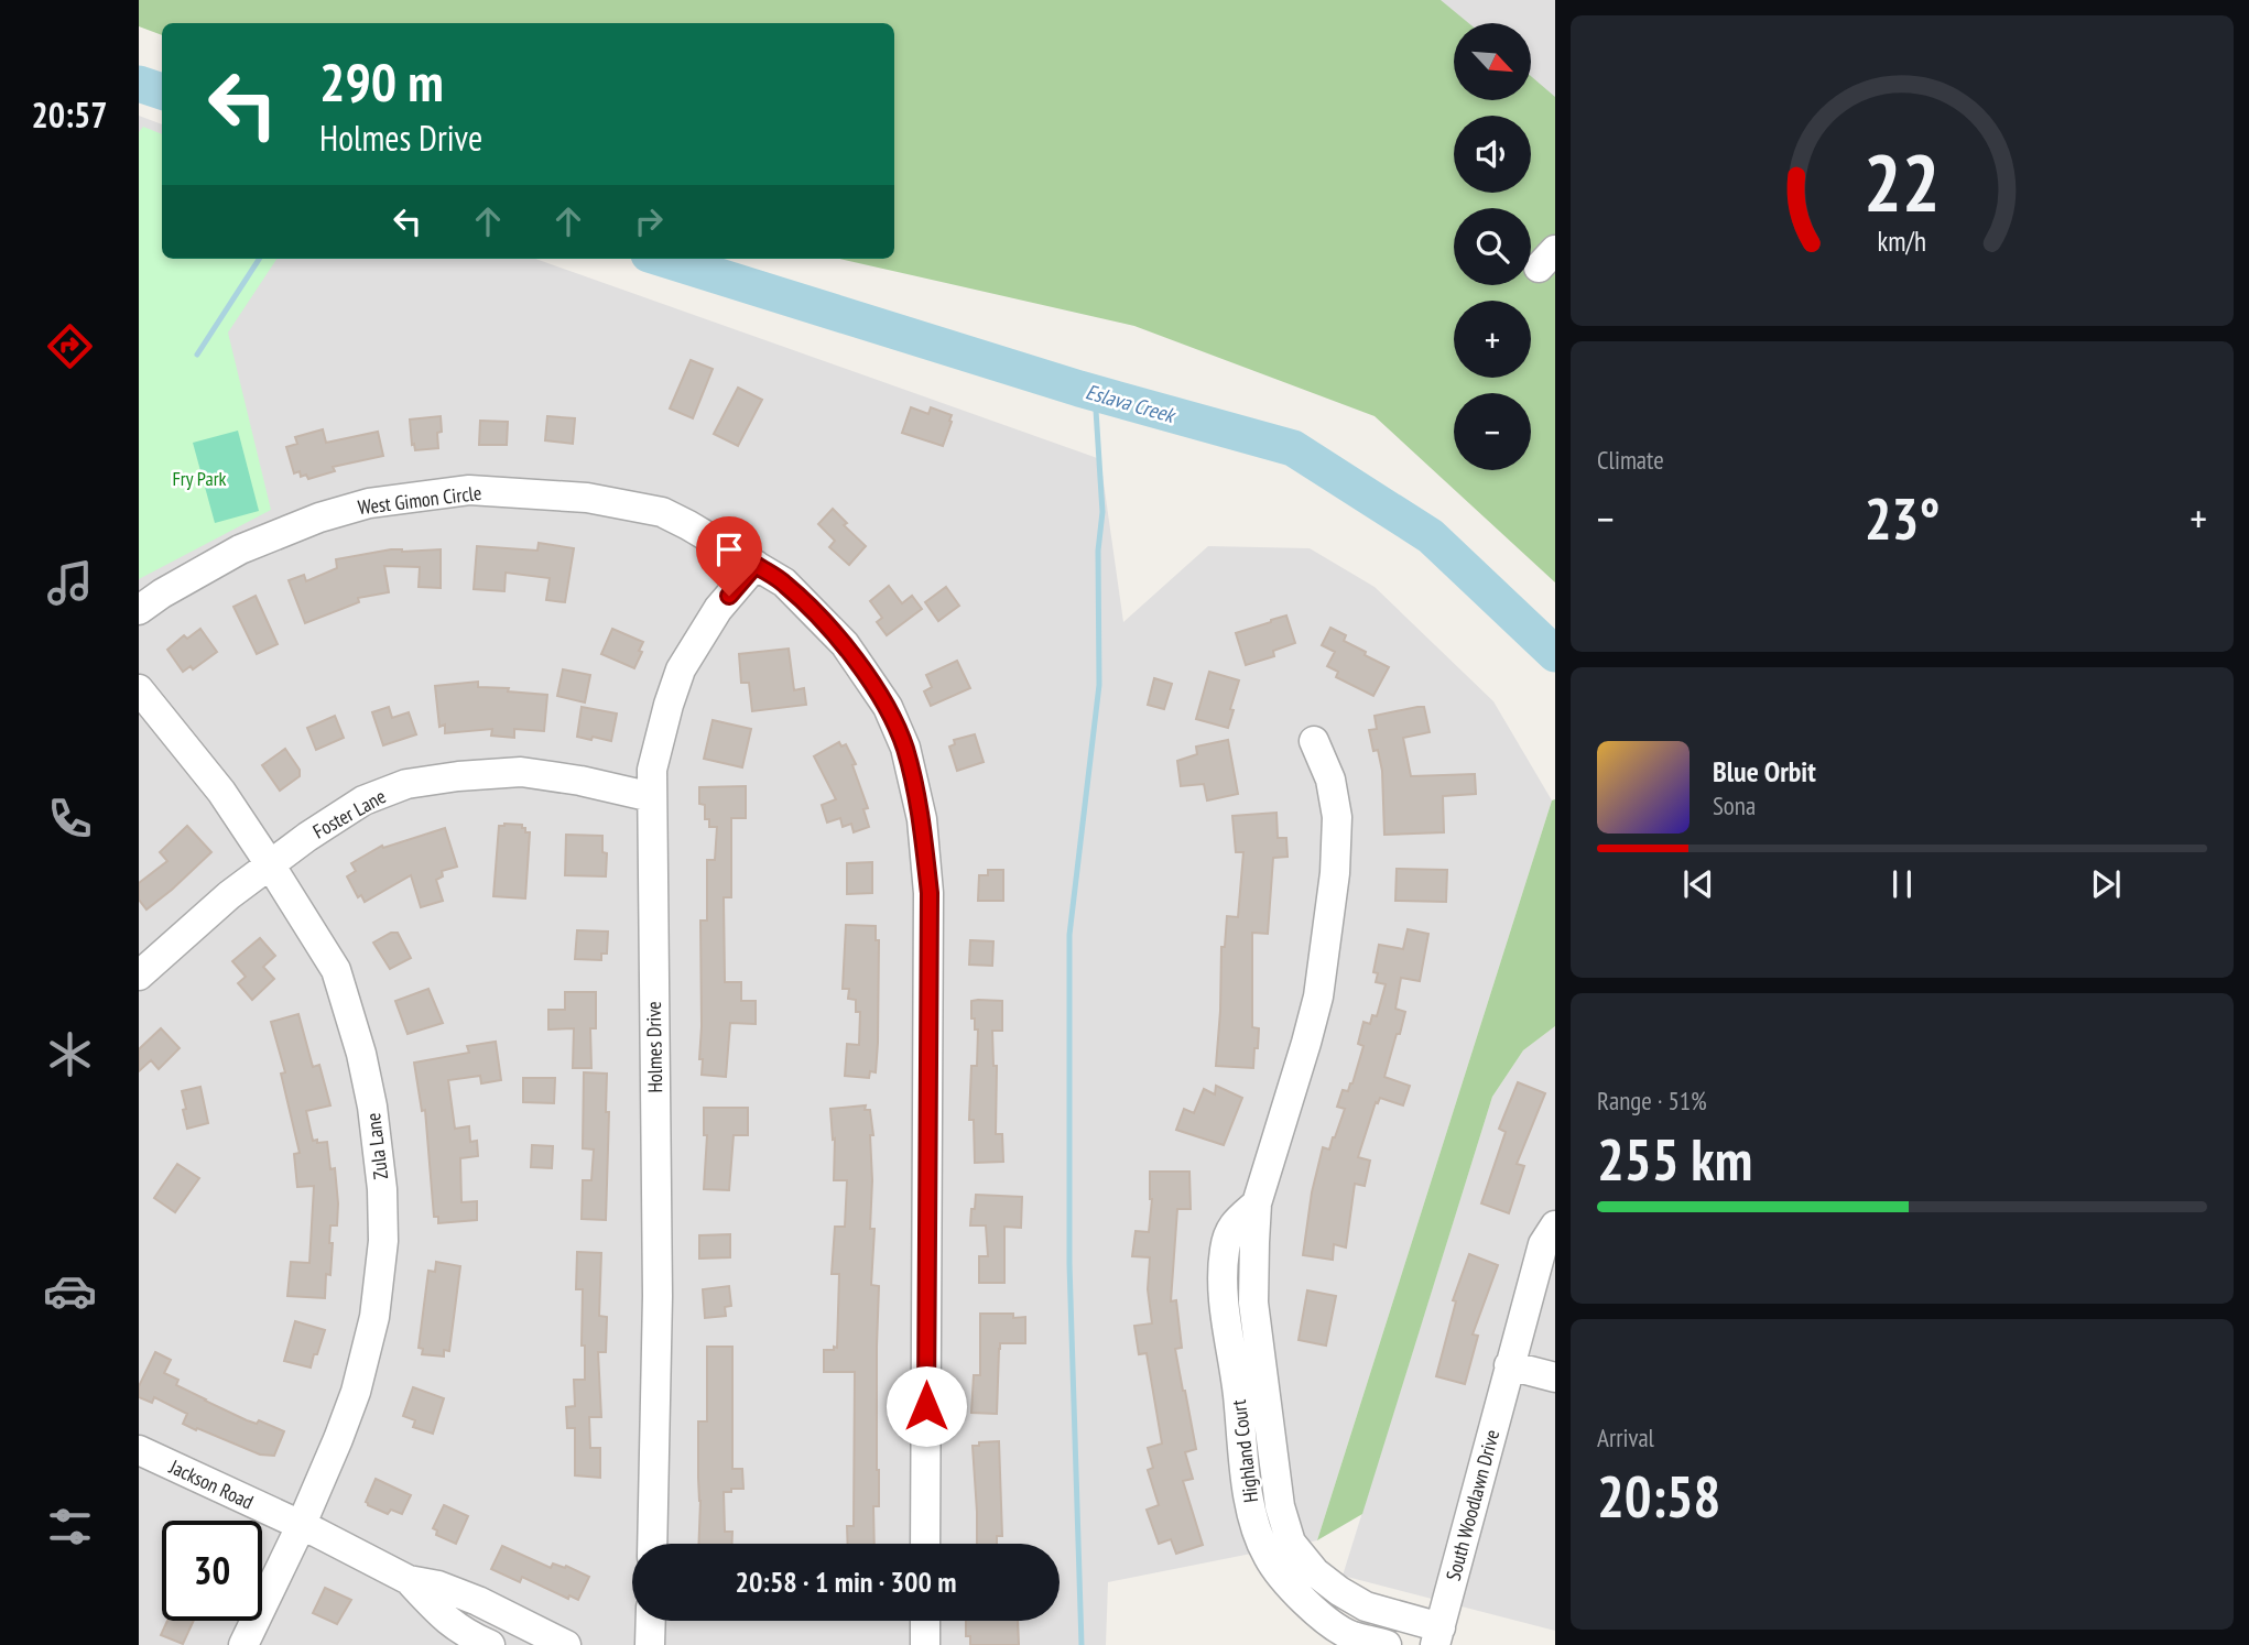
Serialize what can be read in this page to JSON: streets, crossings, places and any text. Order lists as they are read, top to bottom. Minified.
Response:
{"streets":{"street":["West Gimon Circle","Foster Lane","Holmes Drive","Zula Lane","Highland Court","Jackson Road","South Woodlawn Drive"]},"crossings":[["West Gimon Circle","Holmes Drive"],["Foster Lane","Holmes Drive"],["Foster Lane","Zula Lane"],["Zula Lane","Jackson Road"],["Highland Court","South Woodlawn Drive"]],"water":["Eslava Creek"],"parks":["Fry Park"],"north":"bottom right","page":{"tabs":"20:57","map_buttons":["+","−"],"turn":["290 m","Holmes Drive"],"tile":["Climate",["Range · 51%","255 km"],["Arrival","20:58"]],"heat":["−","23°","+"],"song":["Blue Orbit","Sona"],"limit":"30","trip":"20:58 · 1 min · 300 m","gauge":["22","km/h"]}}
